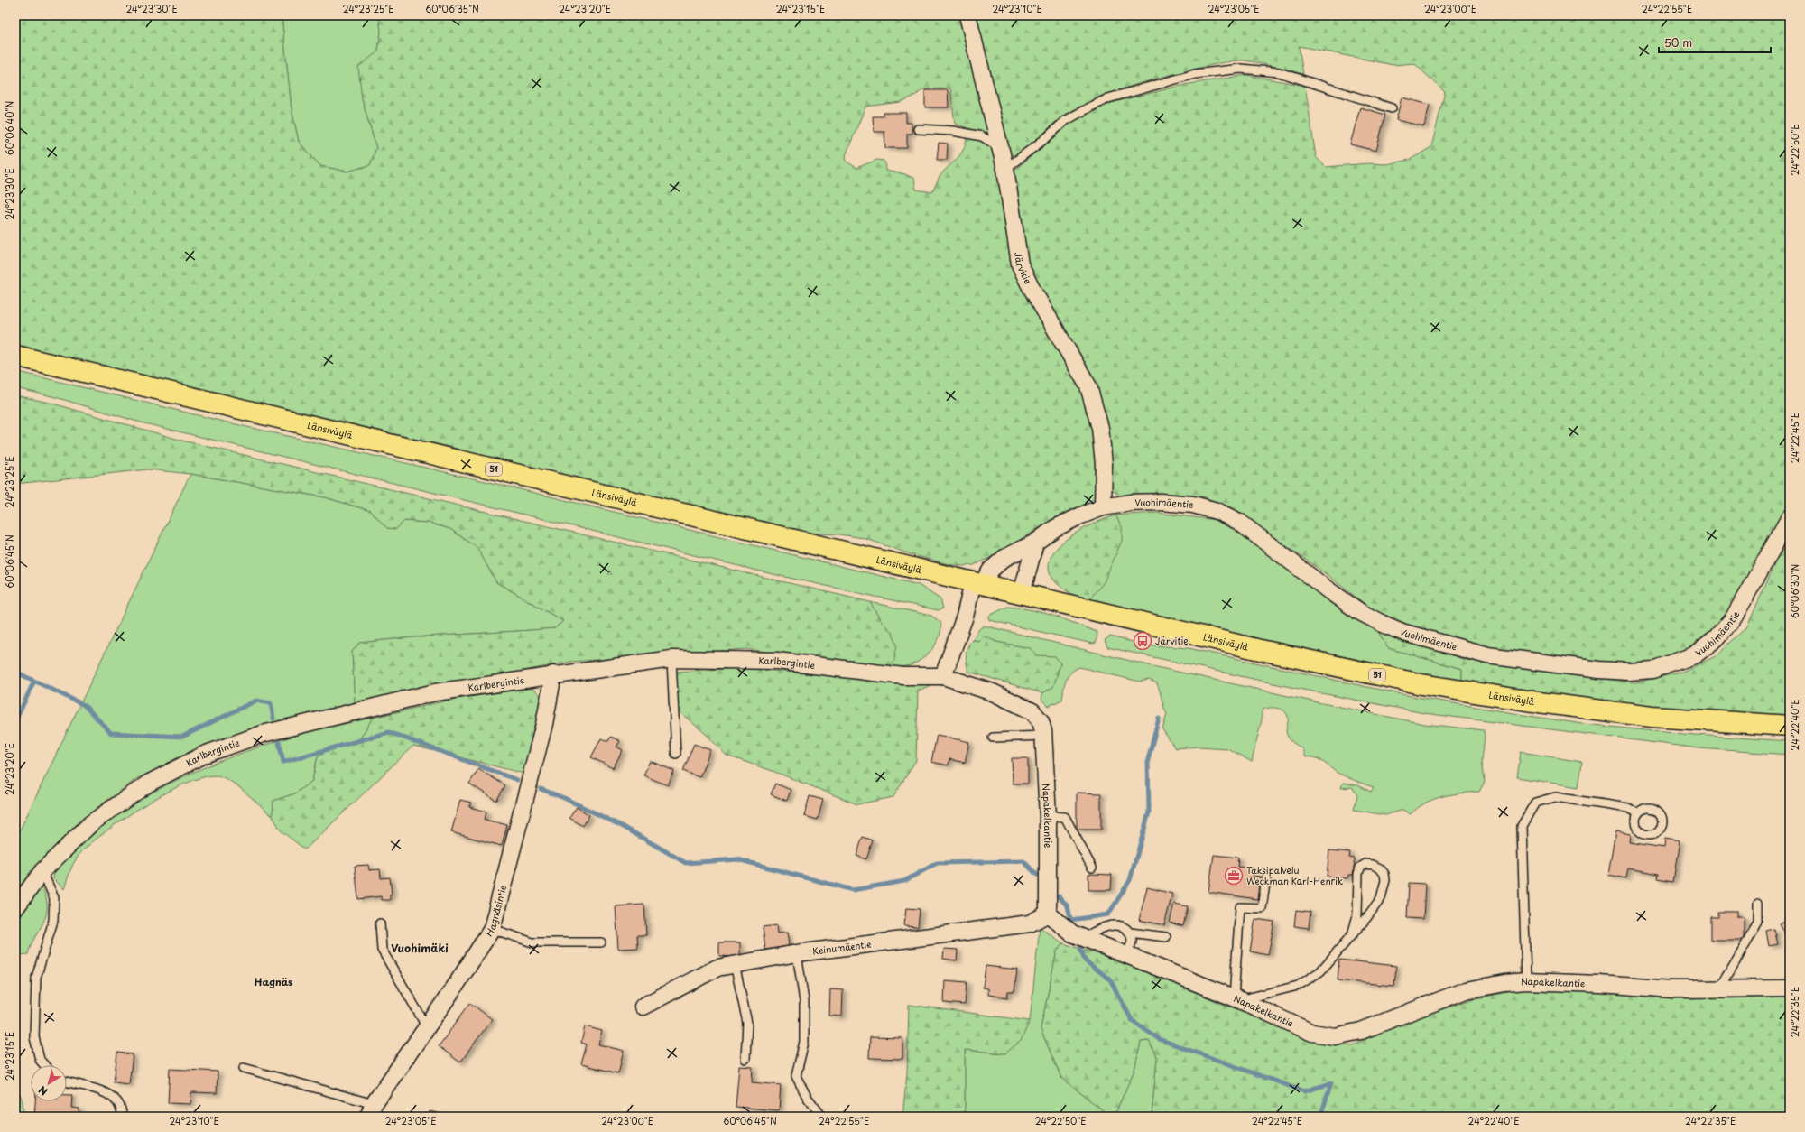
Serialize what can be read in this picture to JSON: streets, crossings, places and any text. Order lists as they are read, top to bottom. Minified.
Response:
{"streets":{"main road":["Länsiväylä","51"],"street":["Järvitie","Vuohimäentie","Karlbergintie","Napakelkantie","Hagnäsintie","Keinumäentie"]},"crossings":[["Järvitie","Vuohimäentie"],["Länsiväylä","Vuohimäentie"],["Karlbergintie","Napakelkantie"],["Karlbergintie","Hagnäsintie"],["Napakelkantie","Keinumäentie"]],"districts":["Vuohimäki","Hagnäs"],"places":{"bus stop":["Järvitie"],"office":["Taksipalvelu Weckman Karl-Henrik"]},"scale_bar":"50 m","north":"bottom left","coordinates":["24°23'30\"E","24°23'25\"E","60°06'35\"N","24°23'20\"E","24°23'15\"E","24°23'10\"E","24°23'05\"E","24°23'00\"E","24°22'55\"E","60°06'40\"N","24°22'50\"E","24°22'45\"E","60°06'45\"N","60°06'30\"N","24°22'40\"E","24°22'35\"E"]}
